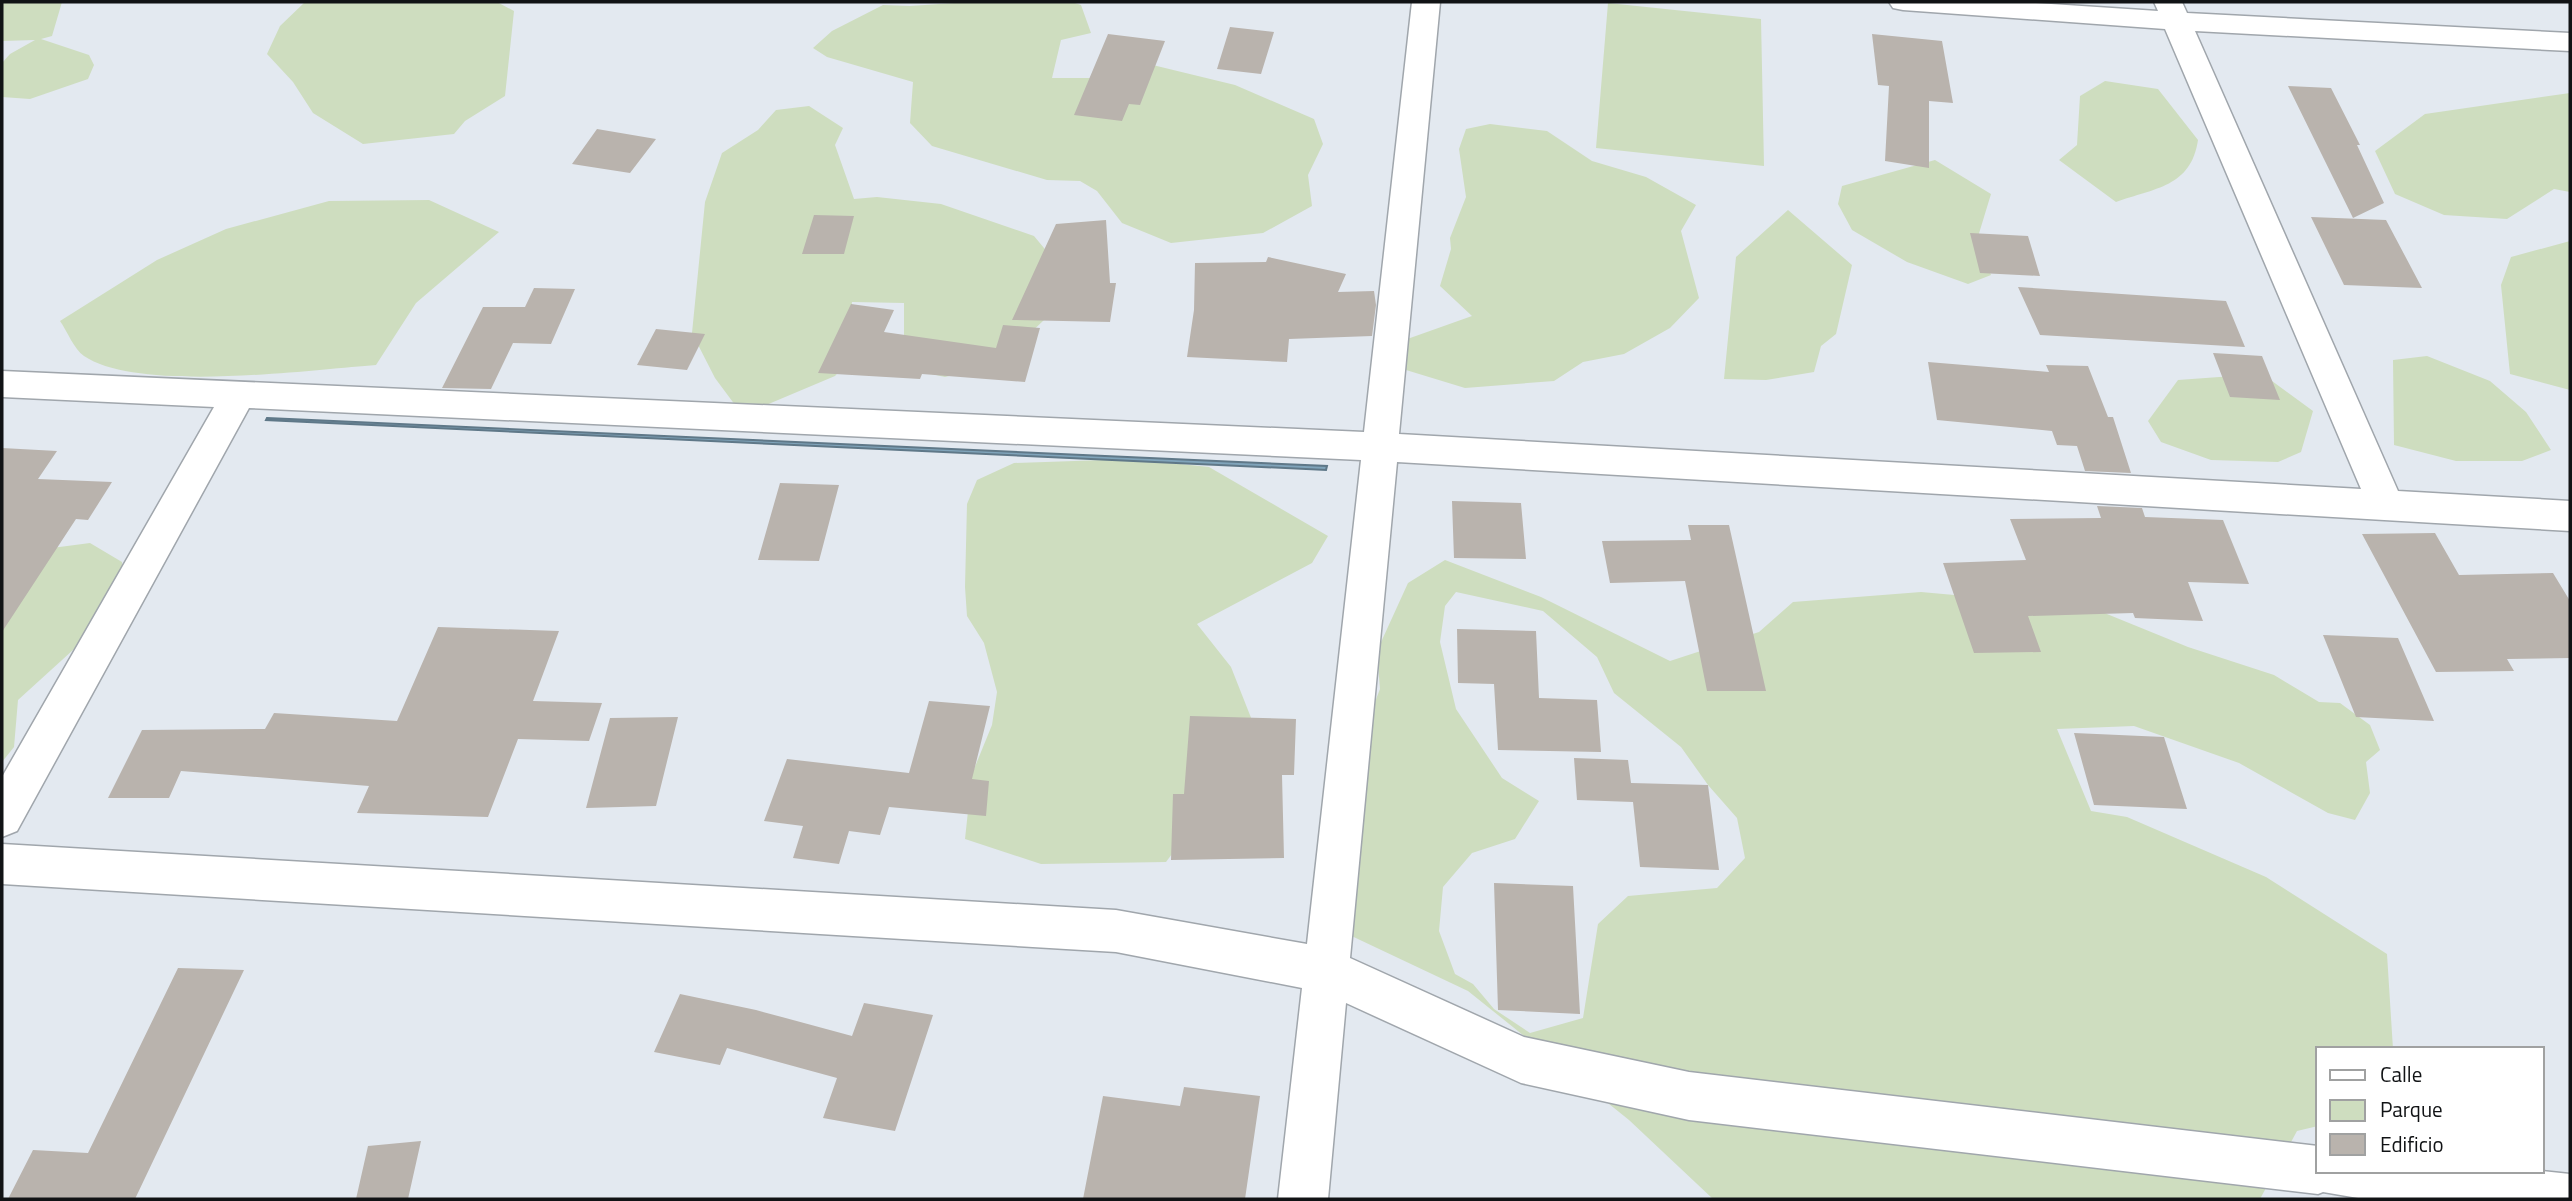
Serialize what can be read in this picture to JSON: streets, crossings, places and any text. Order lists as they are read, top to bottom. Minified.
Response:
{"legend":["Calle","Parque","Edificio"]}
